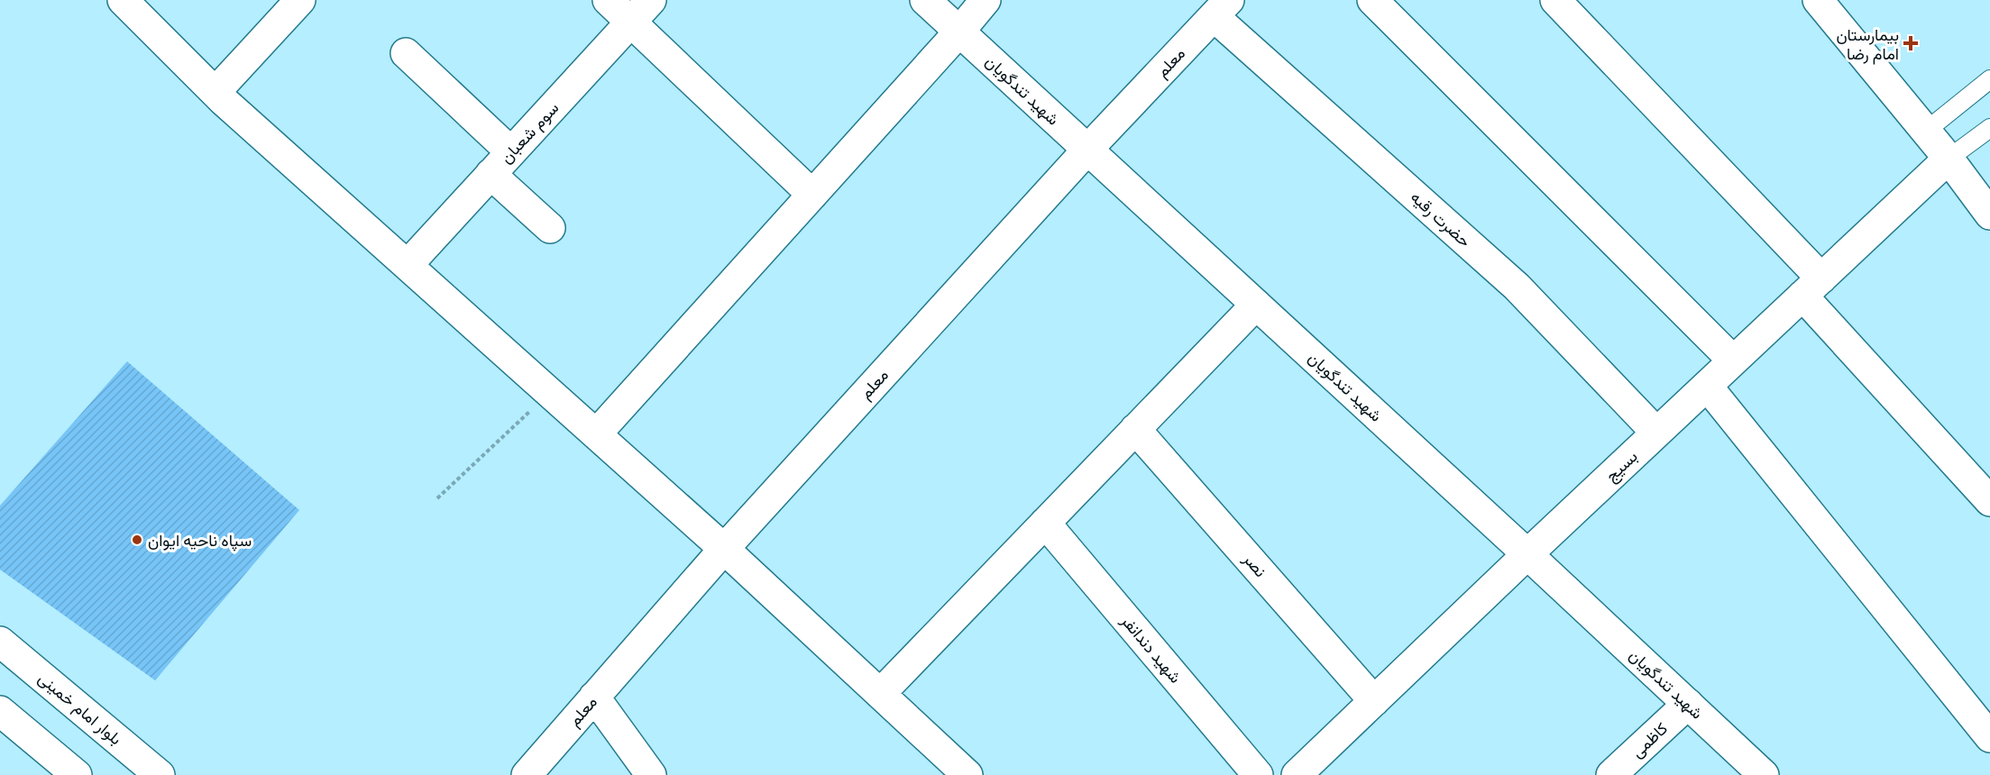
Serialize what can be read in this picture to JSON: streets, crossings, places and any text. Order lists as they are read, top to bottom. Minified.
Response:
{"streets":{"street":["معلم","شهید تندگویان","سوم شعبان","حضرت رقیه","بسیج","نصر","شهید دندانفر","بلوار امام خمینی","کاظمی"]},"crossings":[["معلم","شهید تندگویان"],["معلم","حضرت رقیه"],["شهید تندگویان","بسیج"],["شهید تندگویان","کاظمی"],["حضرت رقیه","بسیج"],["بسیج","نصر"]],"places":{"health":["بیمارستان امام رضا"],"other":["سپاه ناحیه ایوان"]}}
